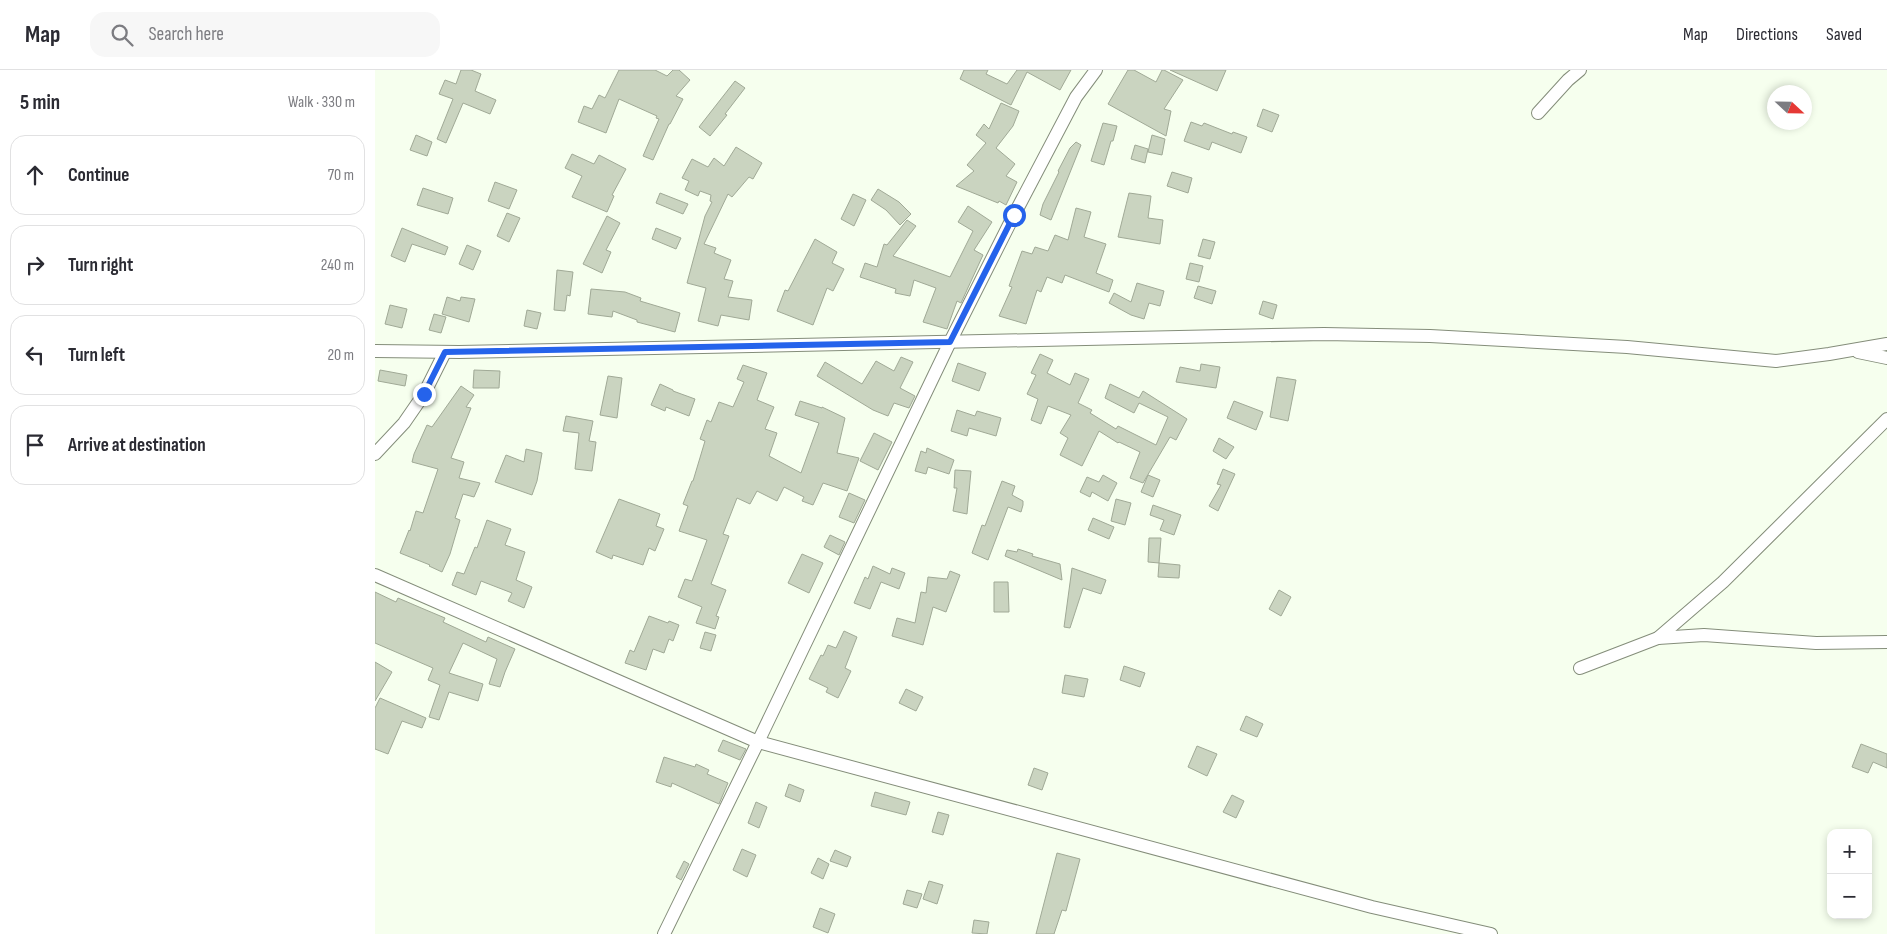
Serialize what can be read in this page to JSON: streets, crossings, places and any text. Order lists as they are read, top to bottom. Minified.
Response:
{"north":"right","page":{"header":"Map","search":"Search here","nav":["Map","Directions","Saved"],"heading":["5 min","Walk · 330 m"],"list":[["Continue","70 m"],["Turn right","240 m"],["Turn left","20 m"],"Arrive at destination"],"map_buttons":["+","−"]}}
